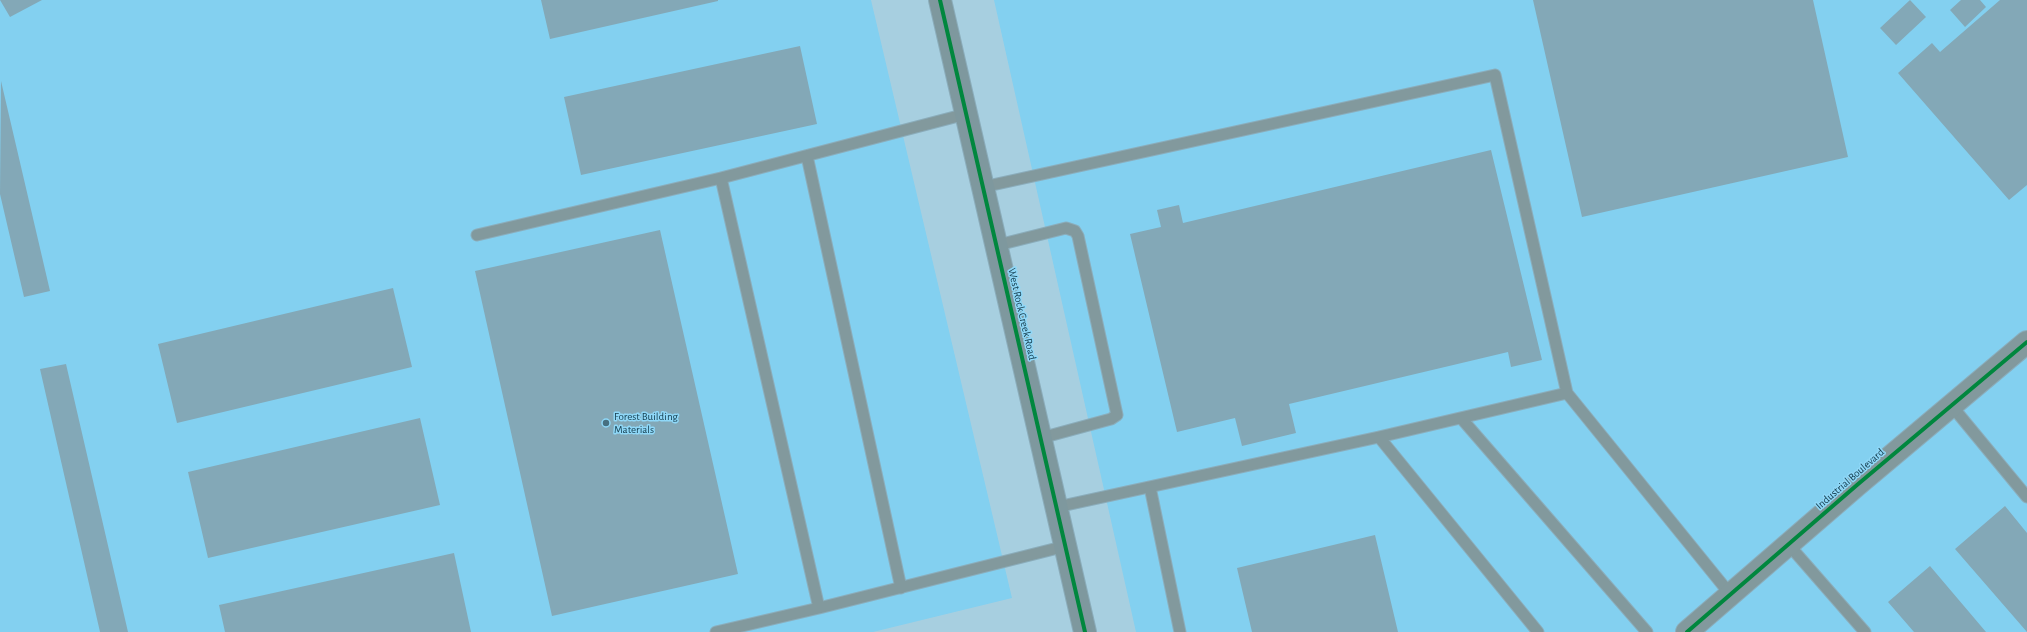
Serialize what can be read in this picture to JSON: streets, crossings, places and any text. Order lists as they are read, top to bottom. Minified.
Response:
{"streets":{"main road":["West Rock Creek Road"],"street":["Industrial Boulevard"]},"places":["Forest Building Materials"]}
